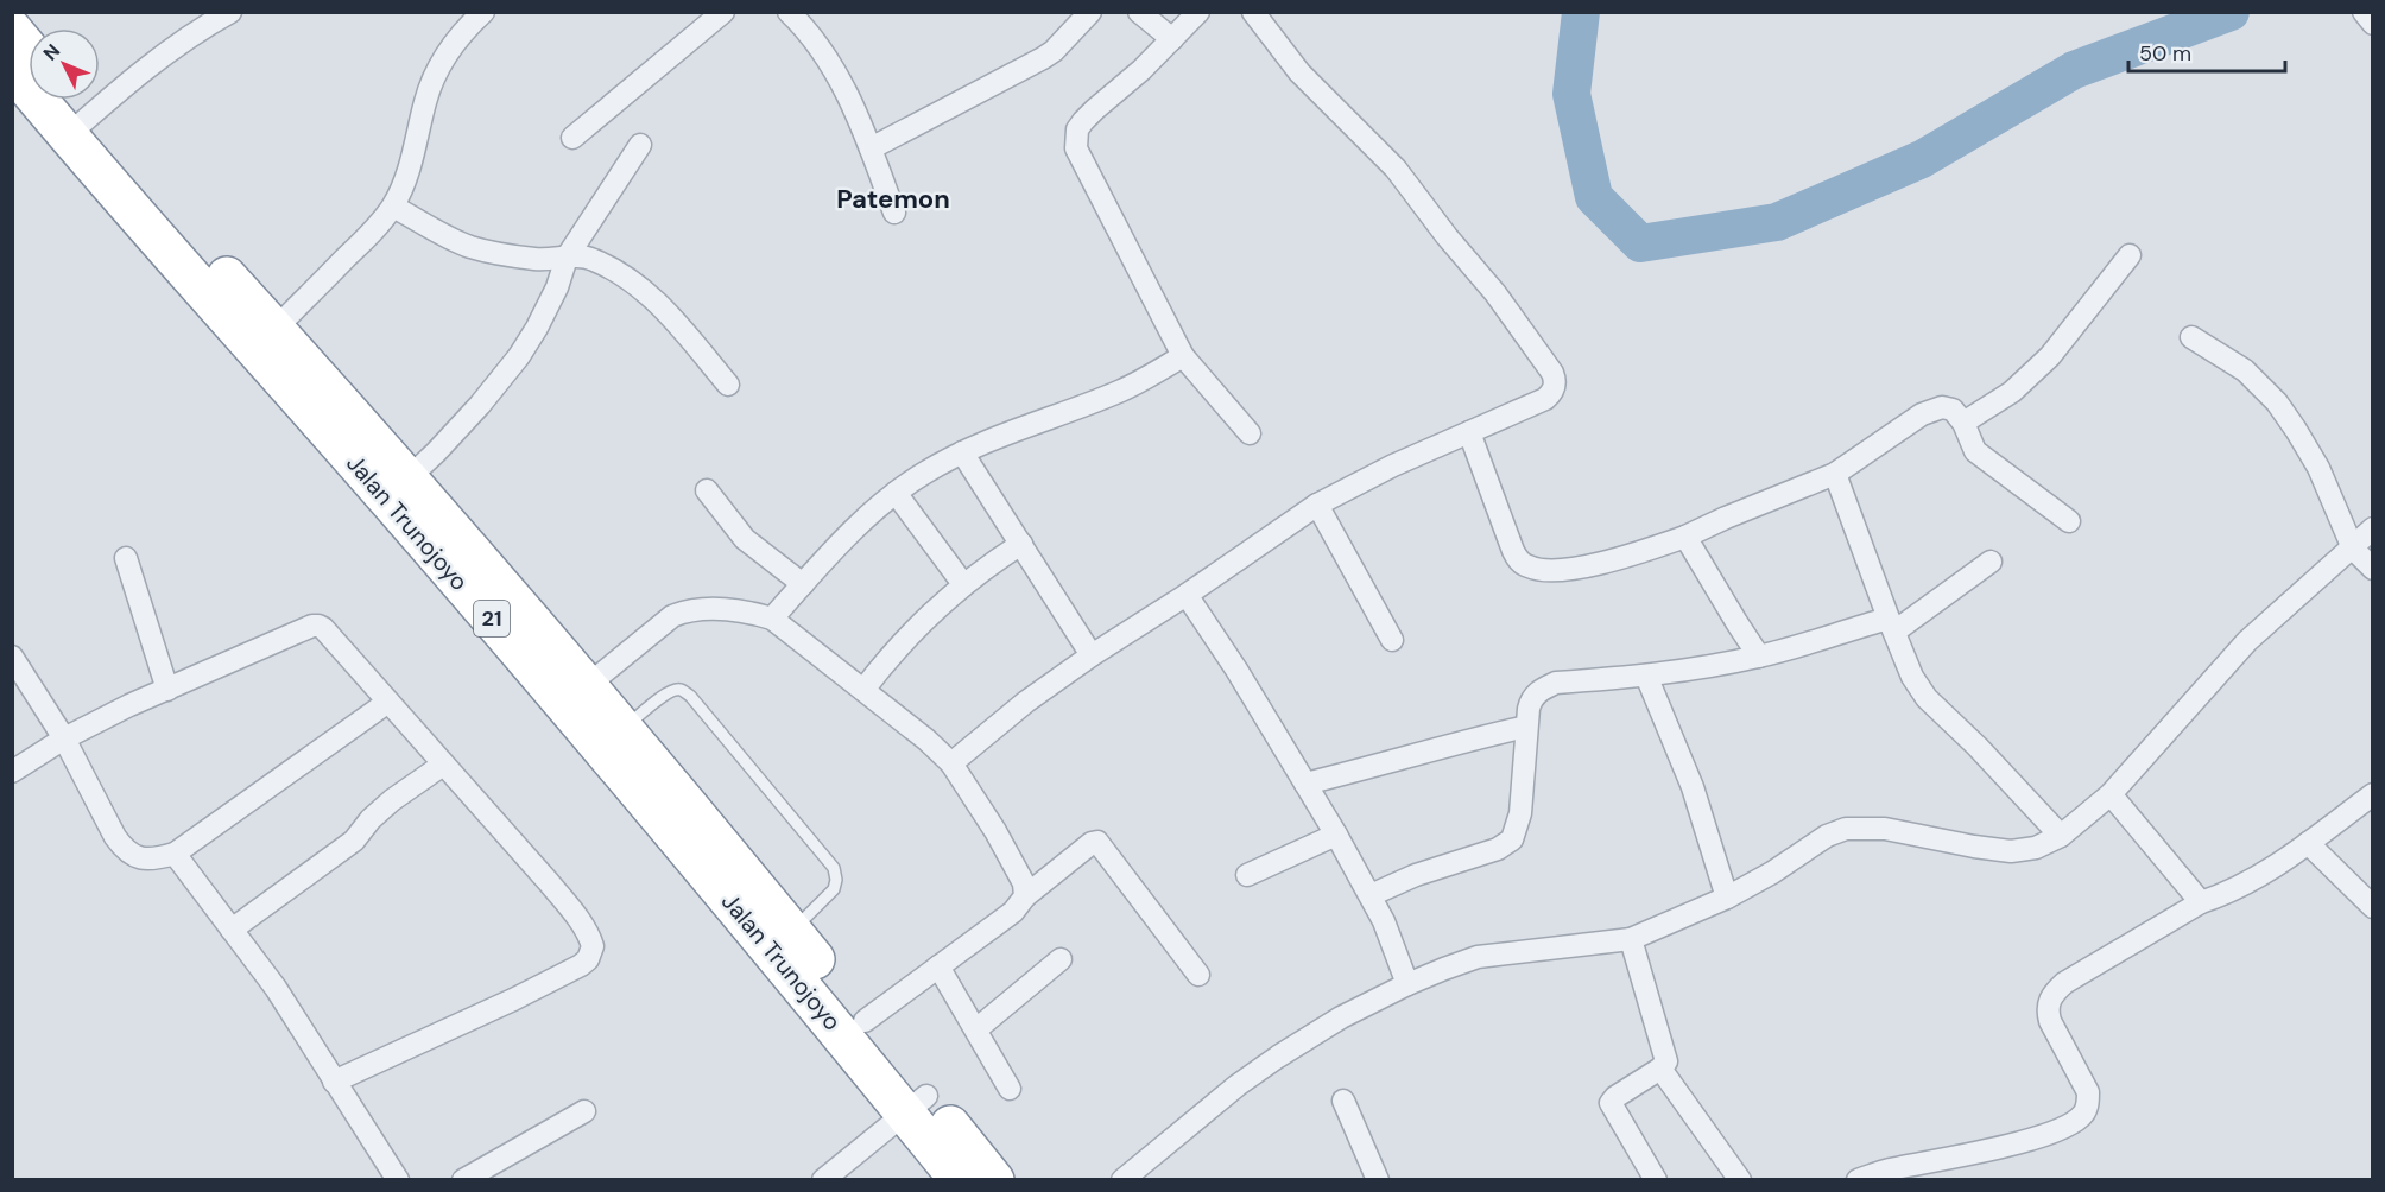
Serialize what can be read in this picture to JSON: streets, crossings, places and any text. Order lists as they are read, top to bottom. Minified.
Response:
{"streets":{"highway":["Jalan Trunojoyo","21"]},"districts":["Patemon"],"scale_bar":"50 m","north":"top left"}
